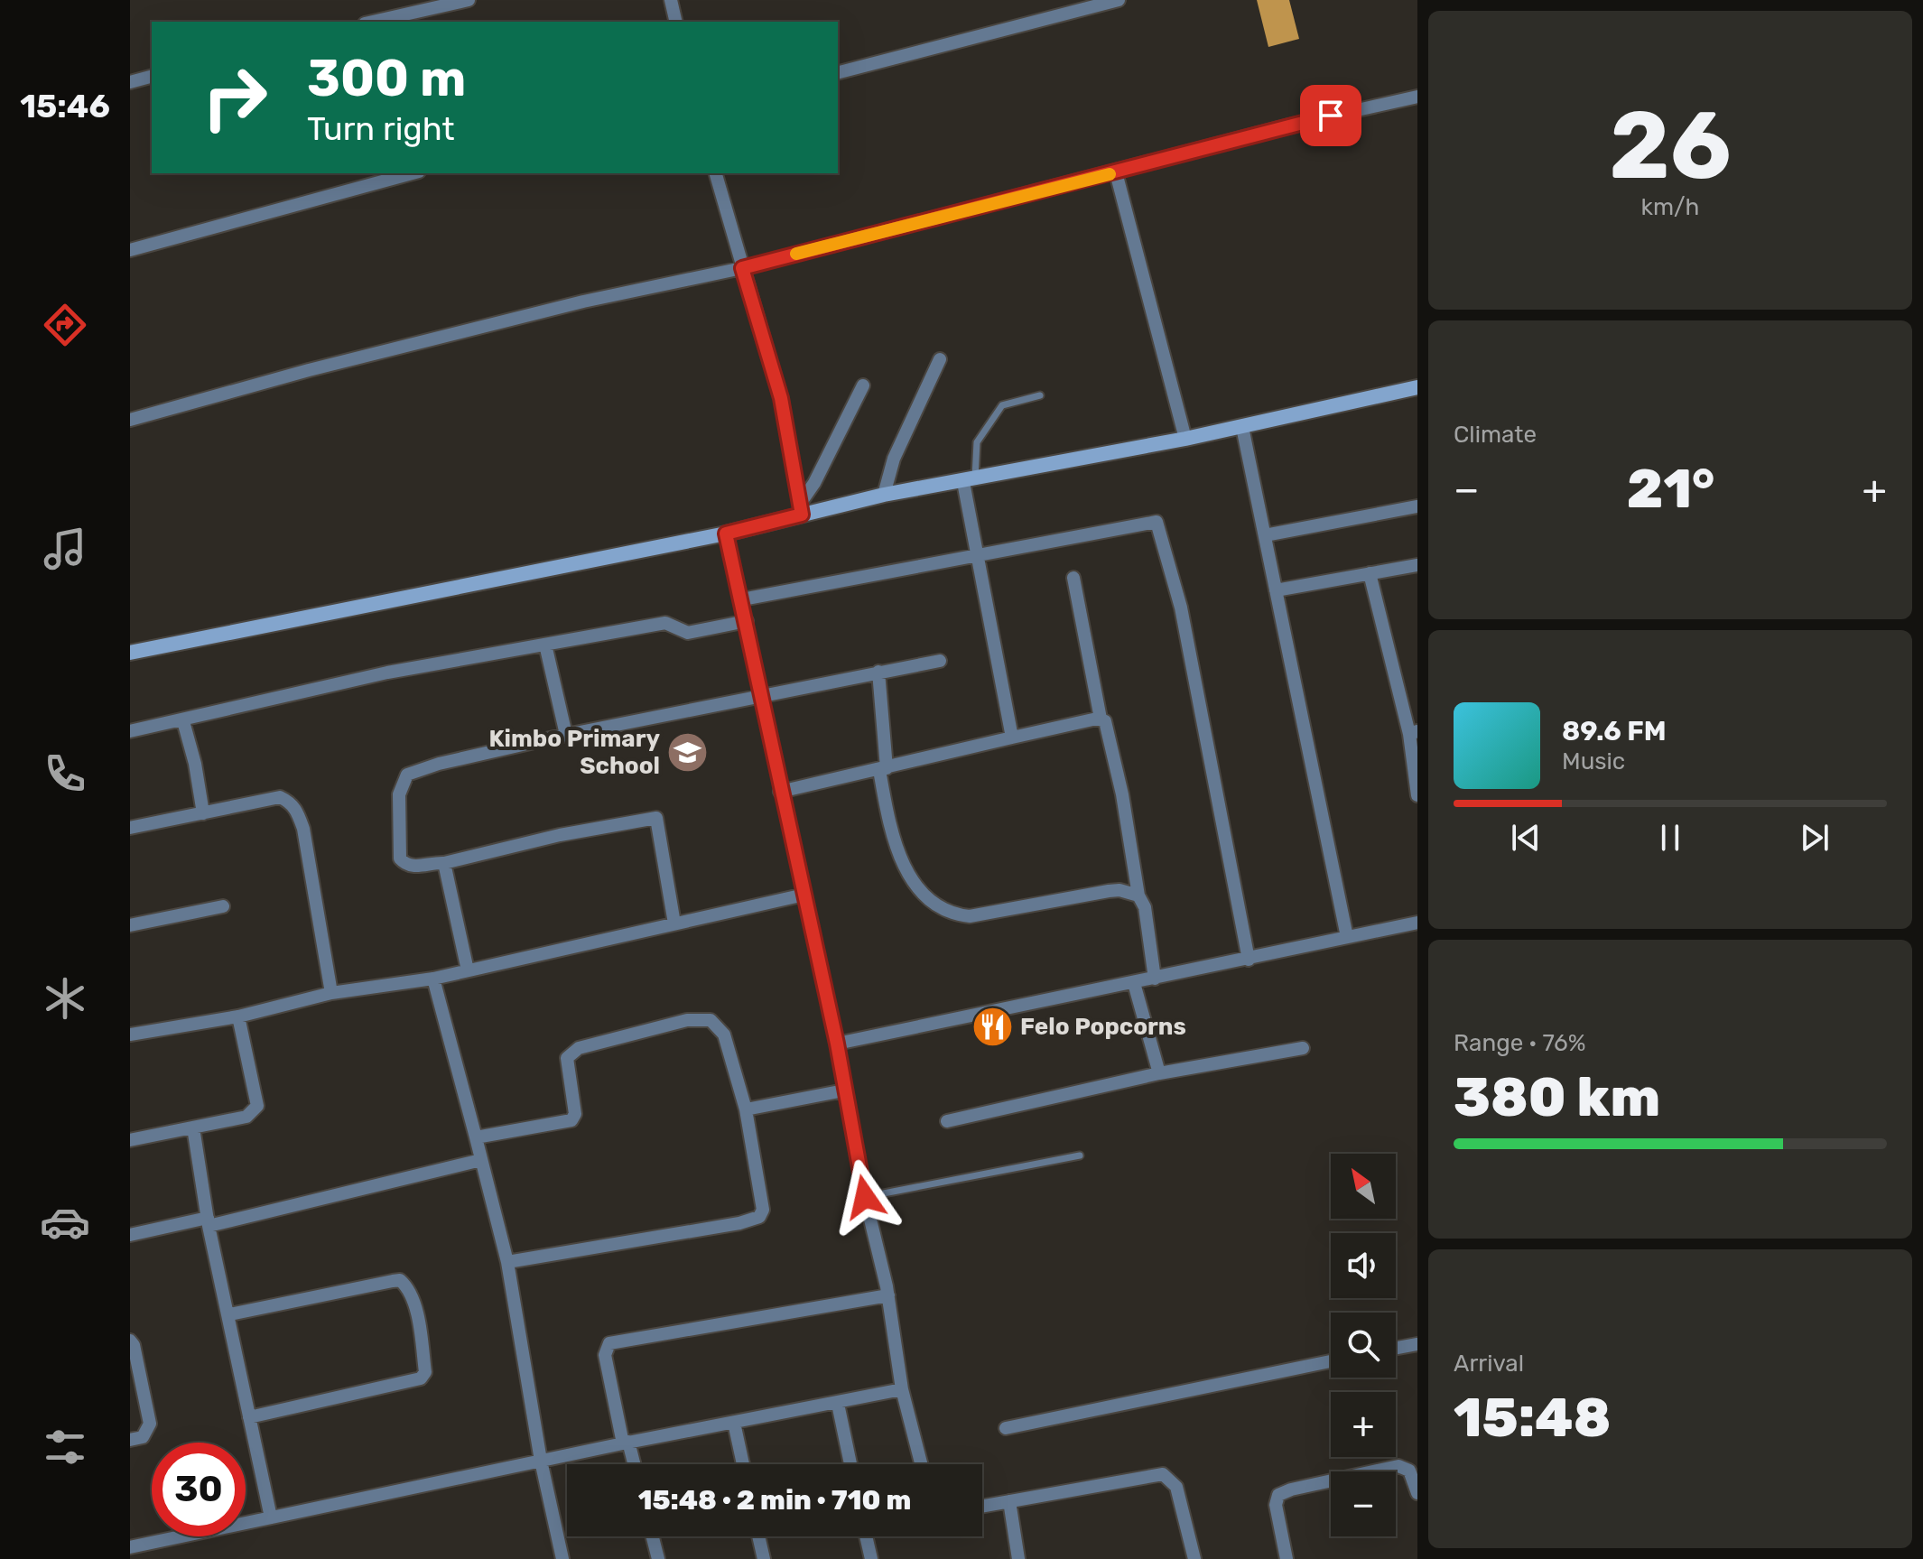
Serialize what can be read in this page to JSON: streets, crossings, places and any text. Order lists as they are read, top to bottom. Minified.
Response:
{"places":{"school or university":["Kimbo Primary School"],"restaurant":["Felo Popcorns"]},"north":"top left","page":{"tabs":"15:46","tile":[["26","km/h"],"Climate",["Range · 76%","380 km"],["Arrival","15:48"]],"turn":["300 m","Turn right"],"heat":["−","21°","+"],"song":["89.6 FM","Music"],"map_buttons":["+","−"],"limit":"30","trip":"15:48 · 2 min · 710 m"}}
